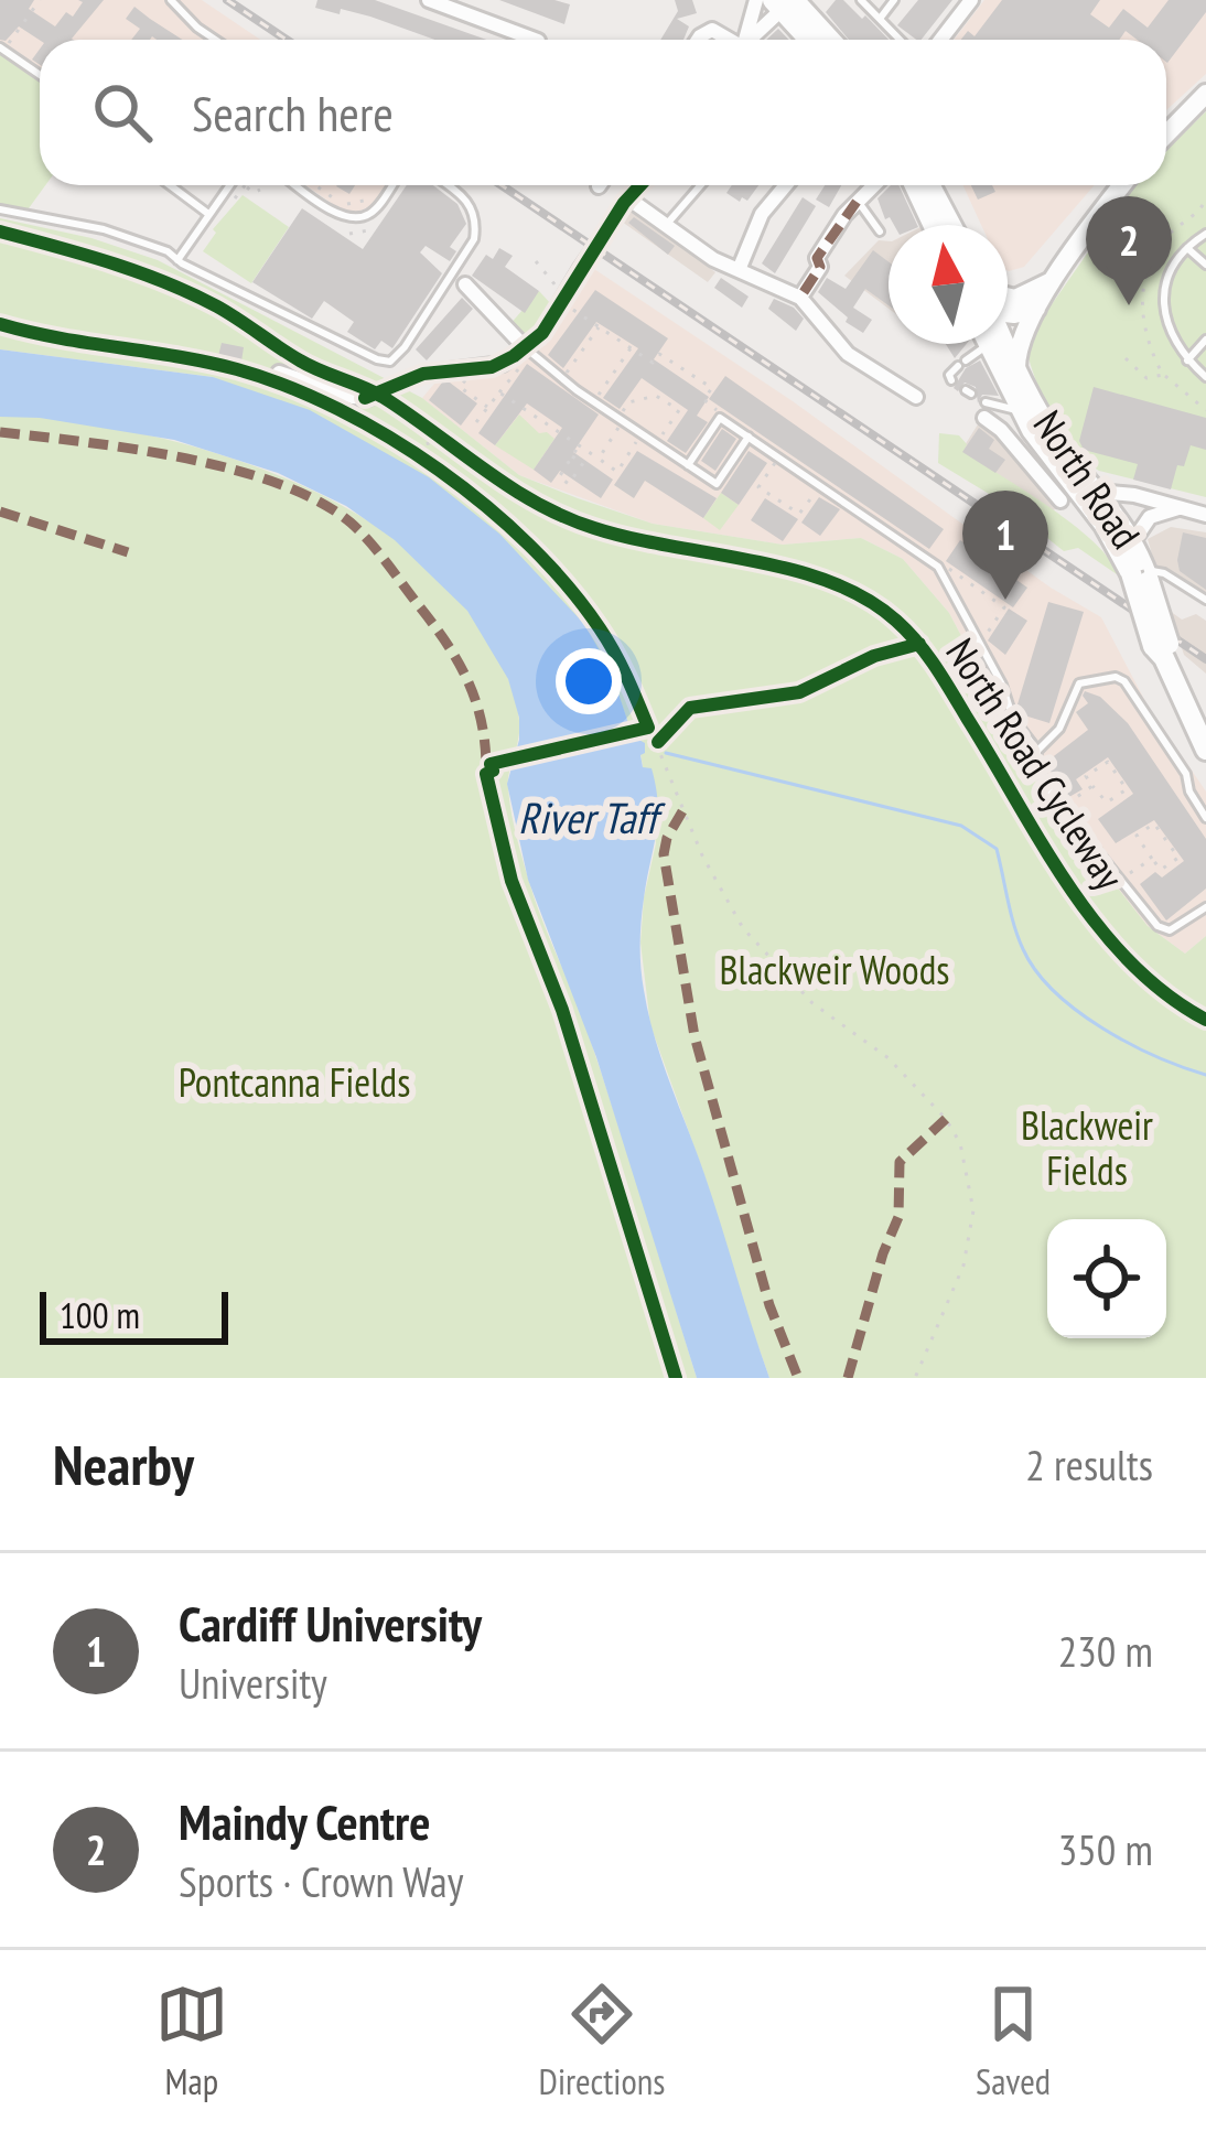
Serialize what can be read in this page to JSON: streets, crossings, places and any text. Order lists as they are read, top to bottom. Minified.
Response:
{"streets":{"main road":["North Road"],"cycle path":["North Road Cycleway"]},"water":["River Taff"],"parks":["Blackweir Woods","Pontcanna Fields","Blackweir Fields"],"scale_bar":"100 m","north":"top","page":{"search":"Search here","pins":["2","1"],"scale":"100 m","heading":["Nearby","2 results"],"list":[{"mark":"1","name":"Cardiff University","note":"University","value":"230 m"},{"mark":"2","name":"Maindy Centre","note":"Sports · Crown Way","value":"350 m"}],"nav":["Map","Directions","Saved"]}}
